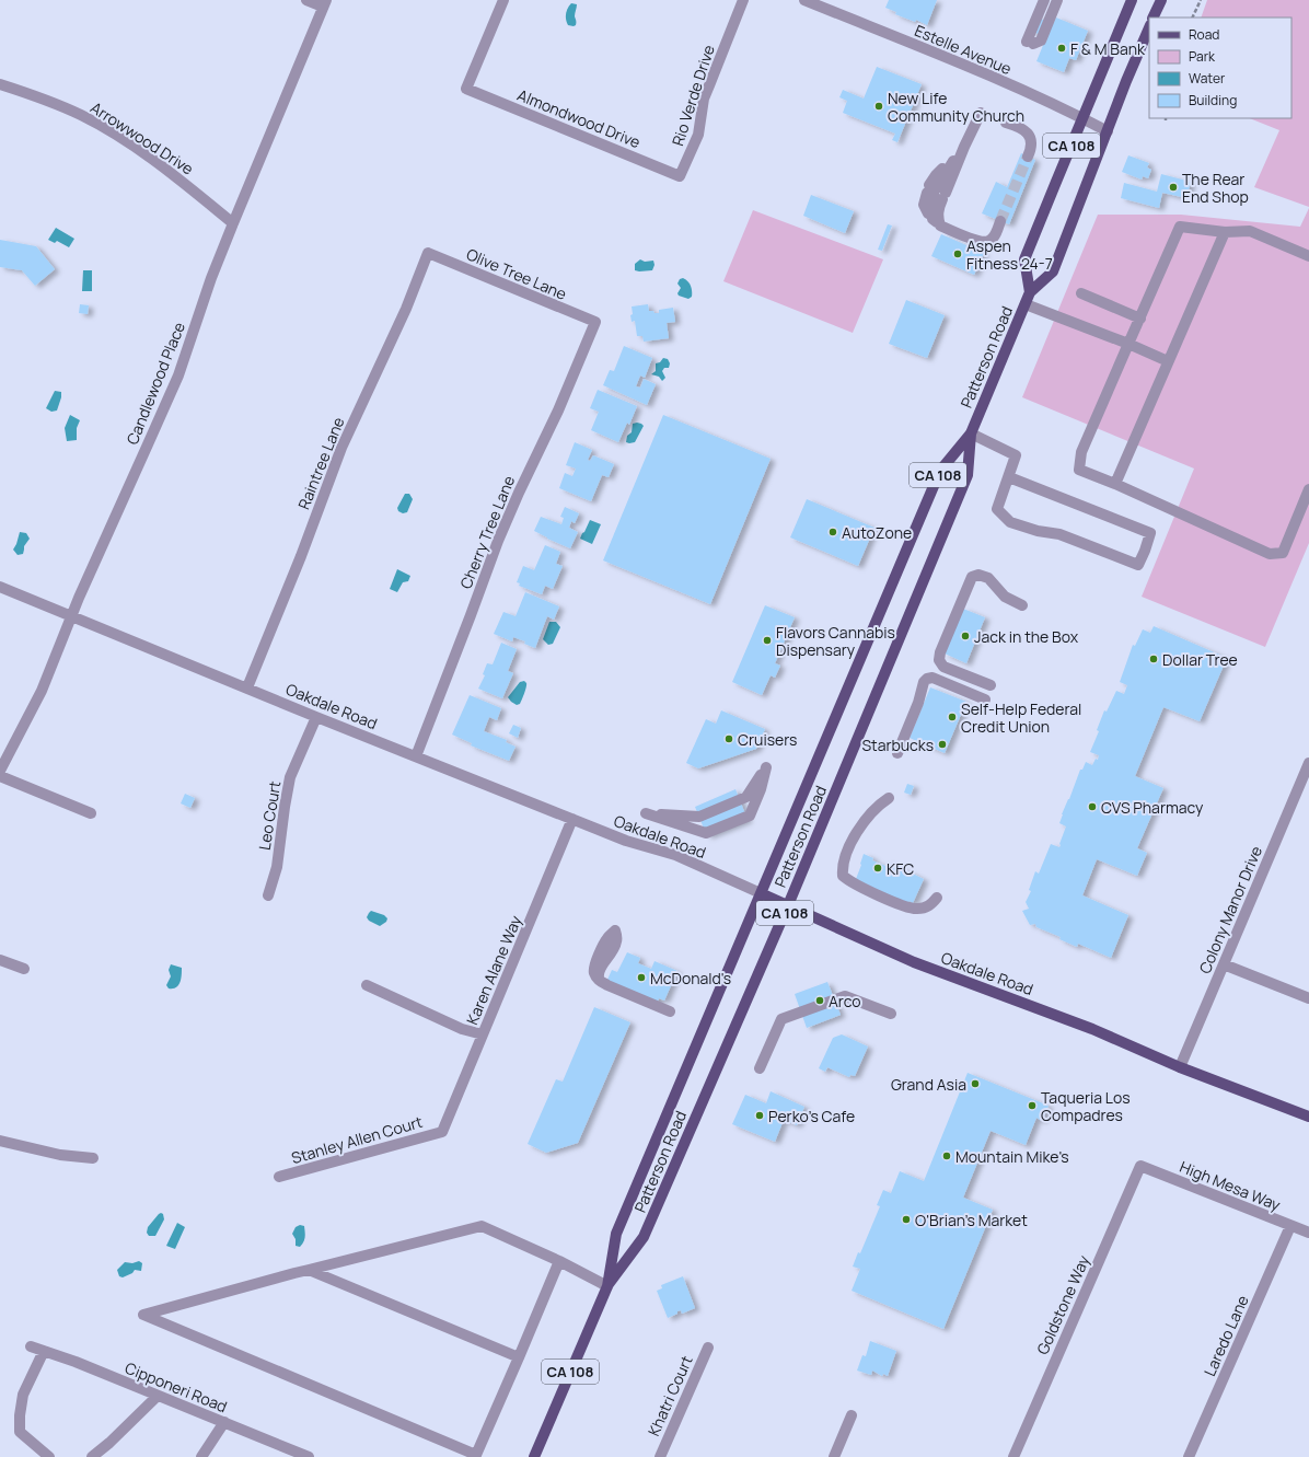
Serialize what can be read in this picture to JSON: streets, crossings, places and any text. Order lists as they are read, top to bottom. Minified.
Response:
{"streets":{"main road":["CA 108","Patterson Road","Oakdale Road"],"street":["Estelle Avenue","Rio Verde Drive","Almondwood Drive","Arrowwood Drive","Olive Tree Lane","Candlewood Place","Raintree Lane","Cherry Tree Lane","Leo Court","Colony Manor Drive","Karen Alane Way","Stanley Allen Court","High Mesa Way","Goldstone Way","Laredo Lane","Cipponeri Road","Khatri Court"]},"crossings":[["Estelle Avenue","Patterson Road"],["Rio Verde Drive","Almondwood Drive"],["Arrowwood Drive","Candlewood Place"],["Olive Tree Lane","Raintree Lane"],["Olive Tree Lane","Cherry Tree Lane"],["Patterson Road","Oakdale Road"],["Candlewood Place","Oakdale Road"],["Raintree Lane","Oakdale Road"],["Cherry Tree Lane","Oakdale Road"],["Oakdale Road","Leo Court"],["Oakdale Road","Colony Manor Drive"],["Oakdale Road","Karen Alane Way"],["Karen Alane Way","Stanley Allen Court"],["High Mesa Way","Goldstone Way"],["High Mesa Way","Laredo Lane"]],"places":["F & M Bank","New Life Community Church","The Rear End Shop","Aspen Fitness 24-7","AutoZone","Jack in the Box","Flavors Cannabis Dispensary","Dollar Tree","Self-Help Federal Credit Union","Cruisers","Starbucks","CVS Pharmacy","KFC","McDonald's","Arco","Grand Asia","Taqueria Los Compadres","Perko's Cafe","Mountain Mike's","O'Brian's Market"],"legend":["Road","Park","Water","Building"]}
